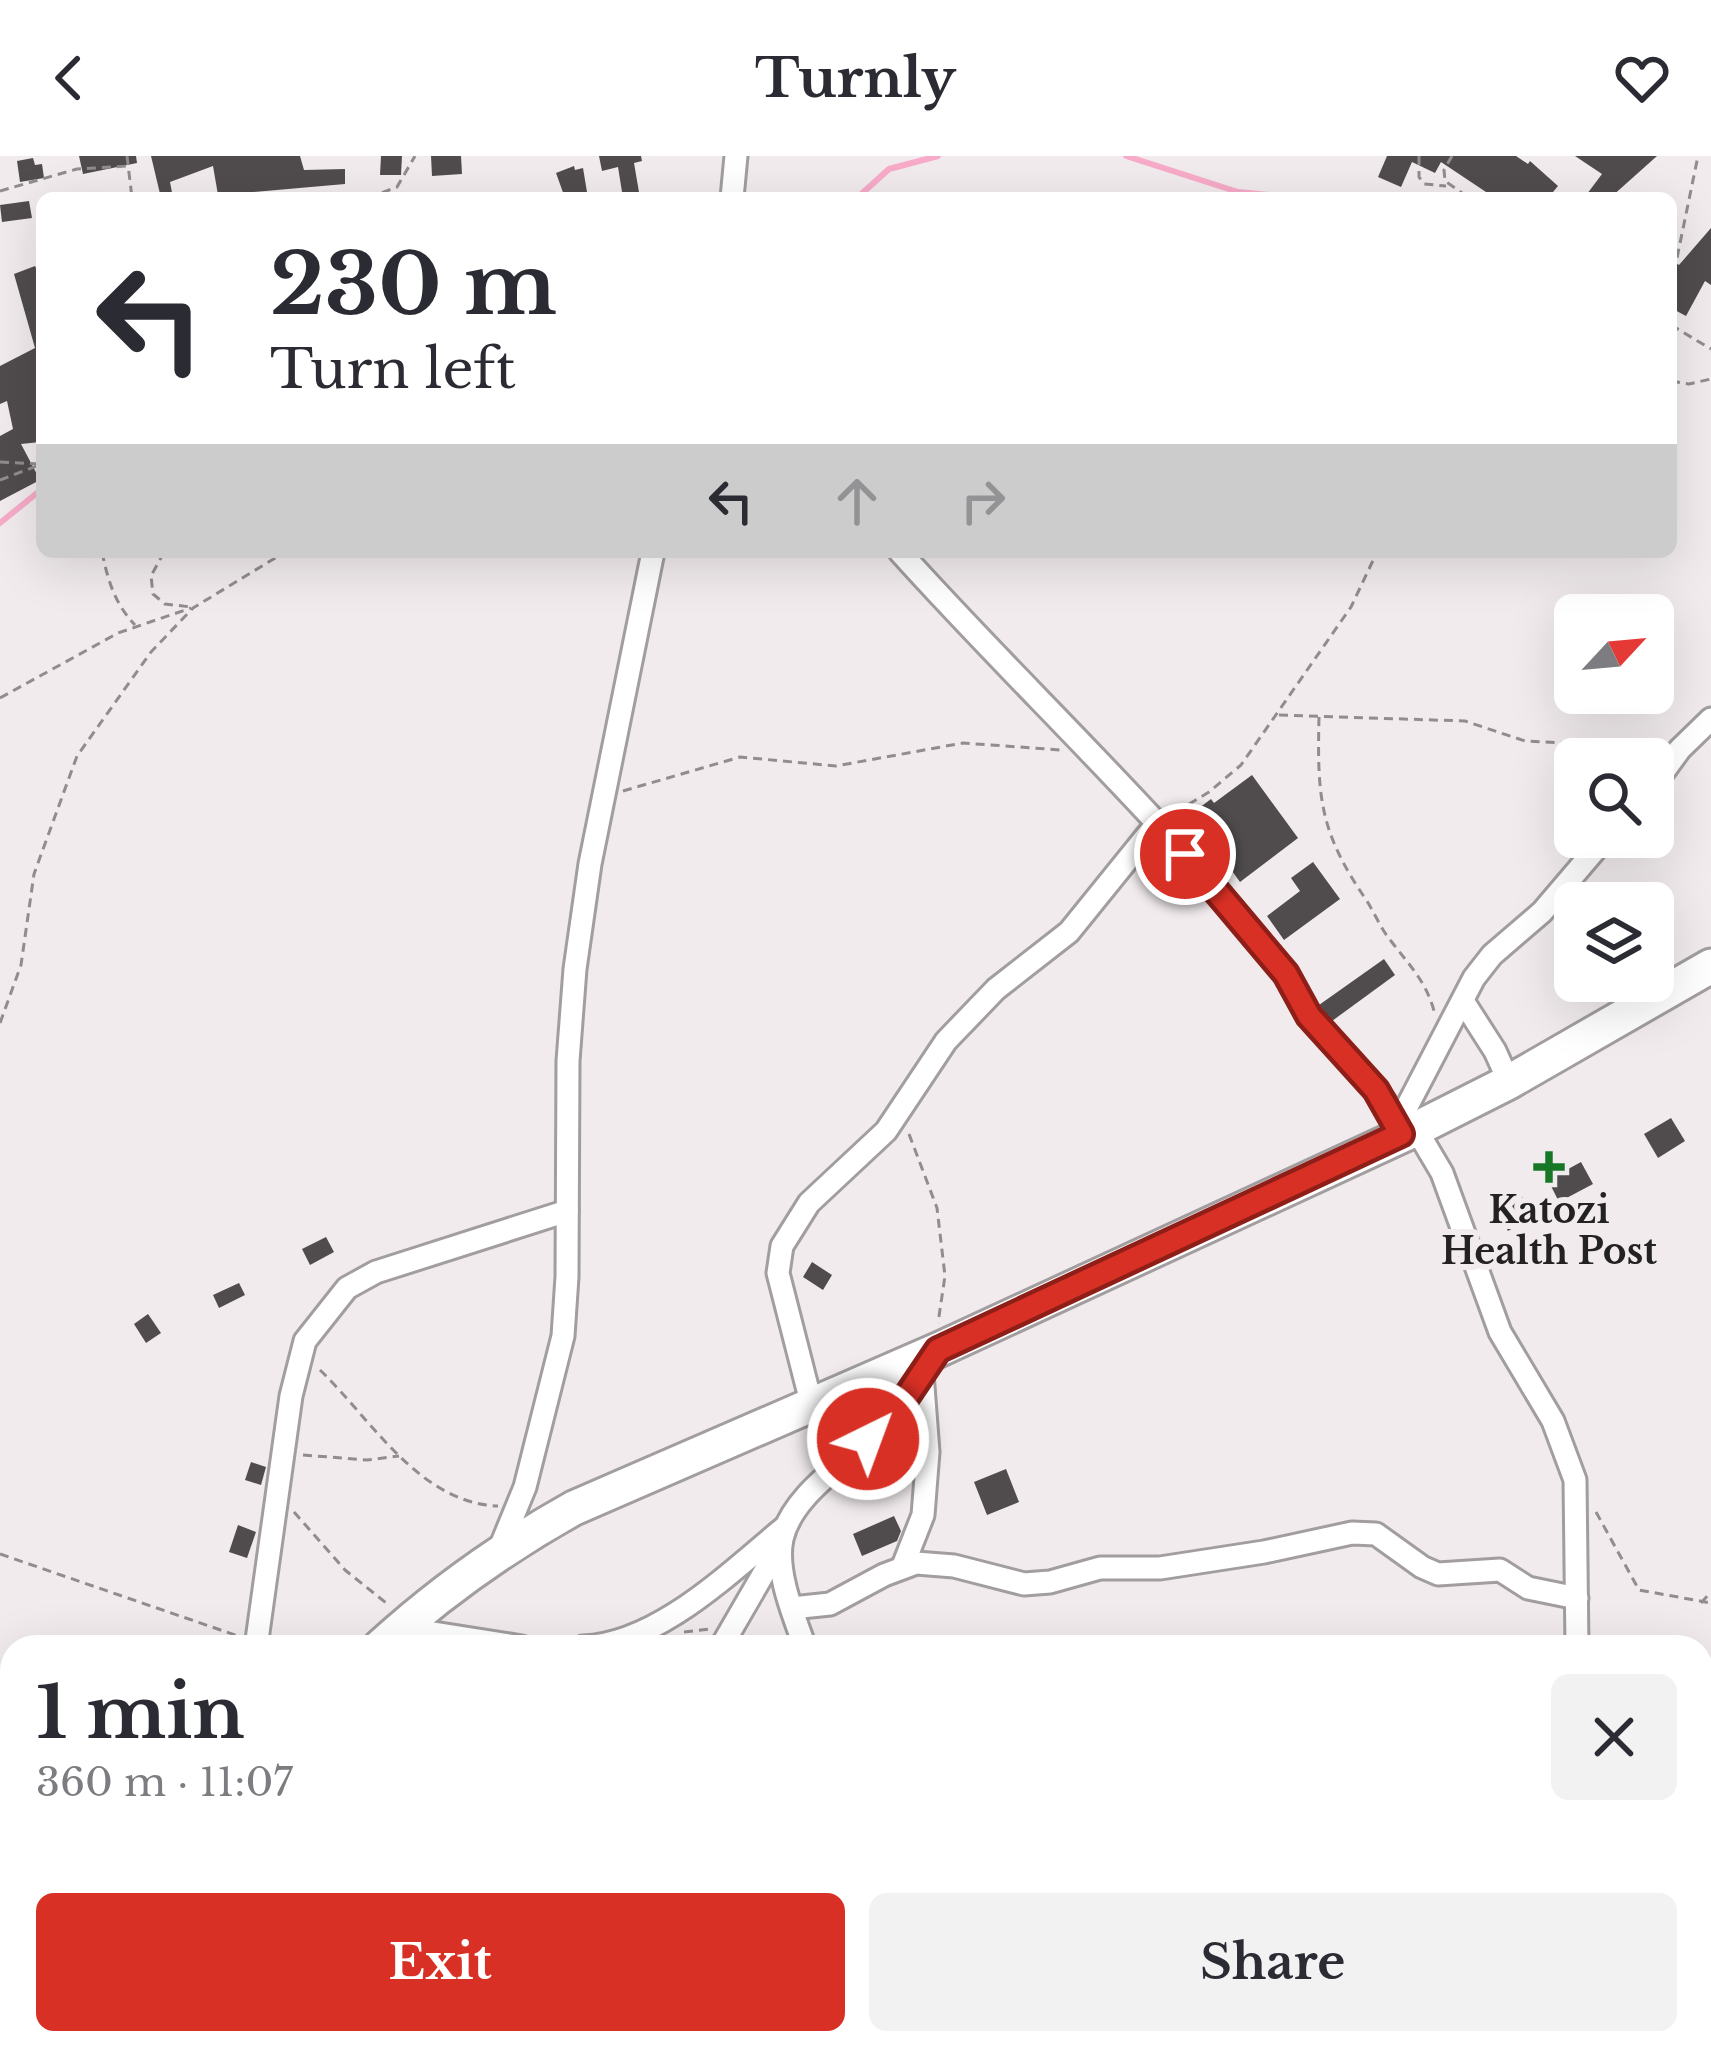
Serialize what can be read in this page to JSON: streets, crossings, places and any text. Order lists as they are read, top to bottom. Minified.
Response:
{"places":{"health":["Katozi Health Post"]},"north":"top right","page":{"header":"Turnly","turn":["230 m","Turn left"],"heading":["1 min","360 m · 11:07"],"buttons":["Exit","Share"]}}
